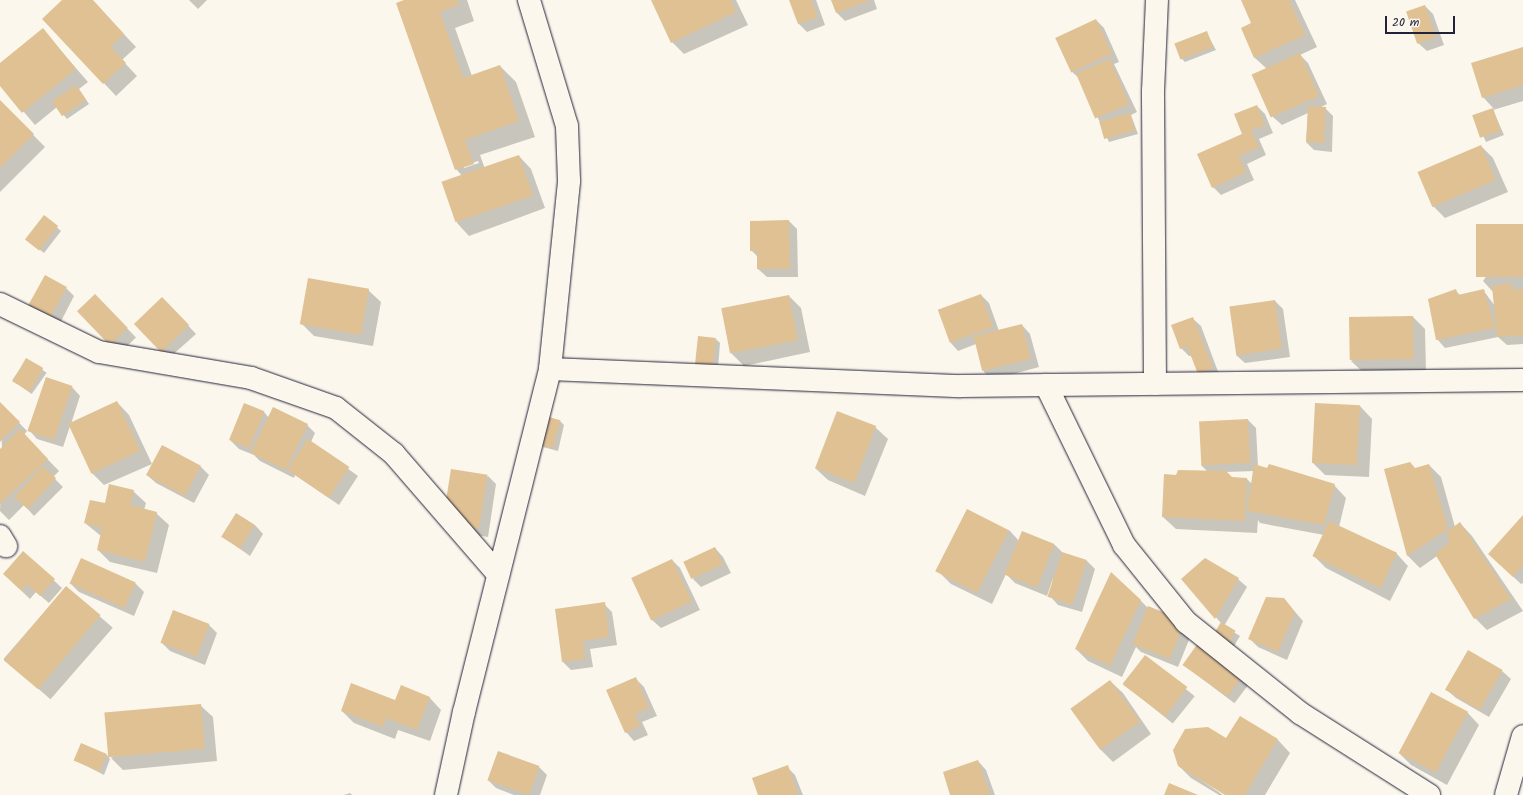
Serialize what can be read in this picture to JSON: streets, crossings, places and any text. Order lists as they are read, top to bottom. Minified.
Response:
{"scale_bar":"20 m"}
